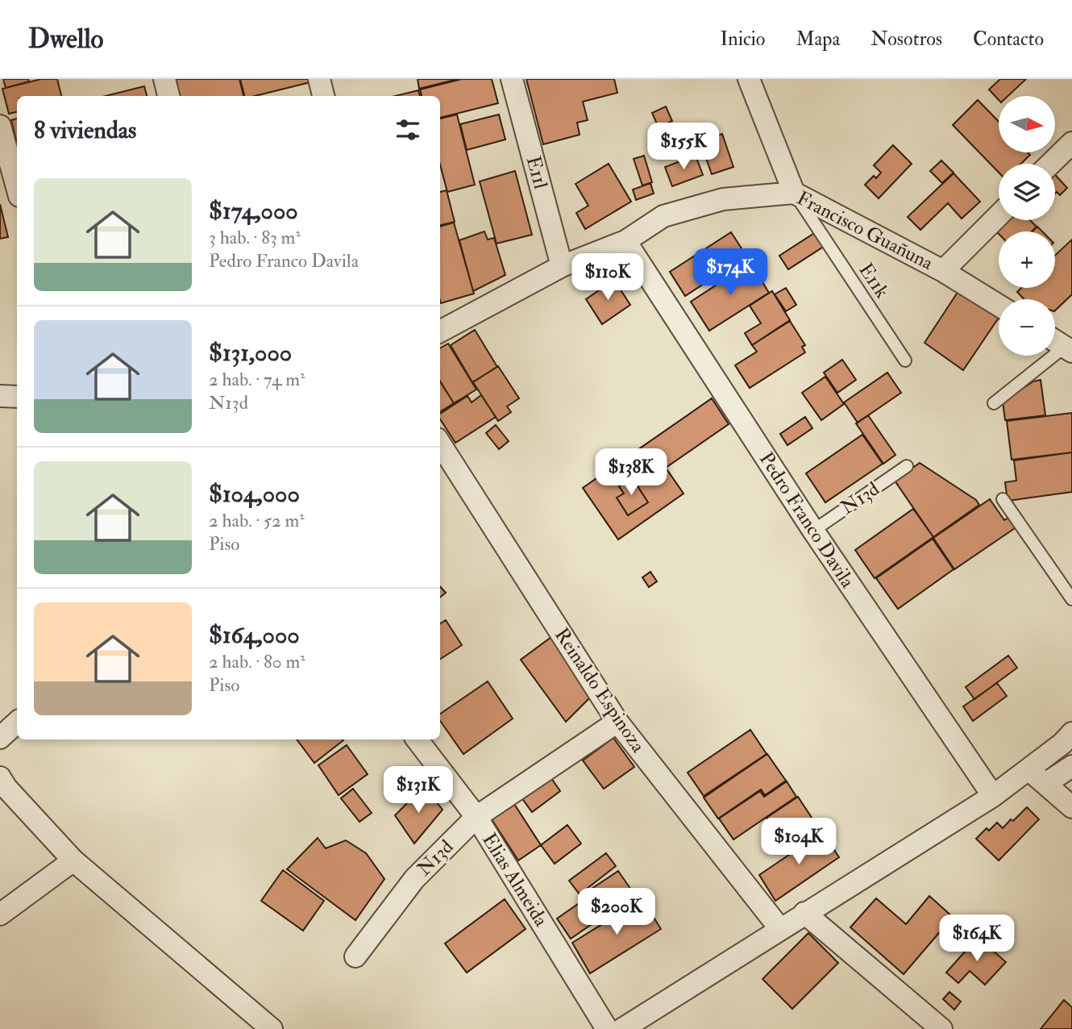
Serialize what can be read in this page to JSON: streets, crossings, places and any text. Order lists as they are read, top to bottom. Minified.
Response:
{"streets":{"street":["E11l","Francisco Guañuna","N13d","Pedro Franco Davila","Reinaldo Espinoza","Elias Almeida"],"lane":["E11k"]},"crossings":[["E11l","Francisco Guañuna"],["Francisco Guañuna","E11k"],["Francisco Guañuna","Pedro Franco Davila"],["N13d","Pedro Franco Davila"],["N13d","Reinaldo Espinoza"],["N13d","Elias Almeida"]],"north":"right","page":{"header":"Dwello","nav":["Inicio","Mapa","Nosotros","Contacto"],"map_buttons":["+","−"],"heading":"8 viviendas","price":["$155K","$174K","$110K","$138K","$131K","$104K","$200K","$164K"],"list":[{"name":"$174,000","note":"3 hab. · 83 m² · Pedro Franco Davila"},{"name":"$131,000","note":"2 hab. · 74 m² · N13d"},{"name":"$104,000","note":"2 hab. · 52 m² · Piso"},{"name":"$164,000","note":"2 hab. · 80 m² · Piso"}]}}
